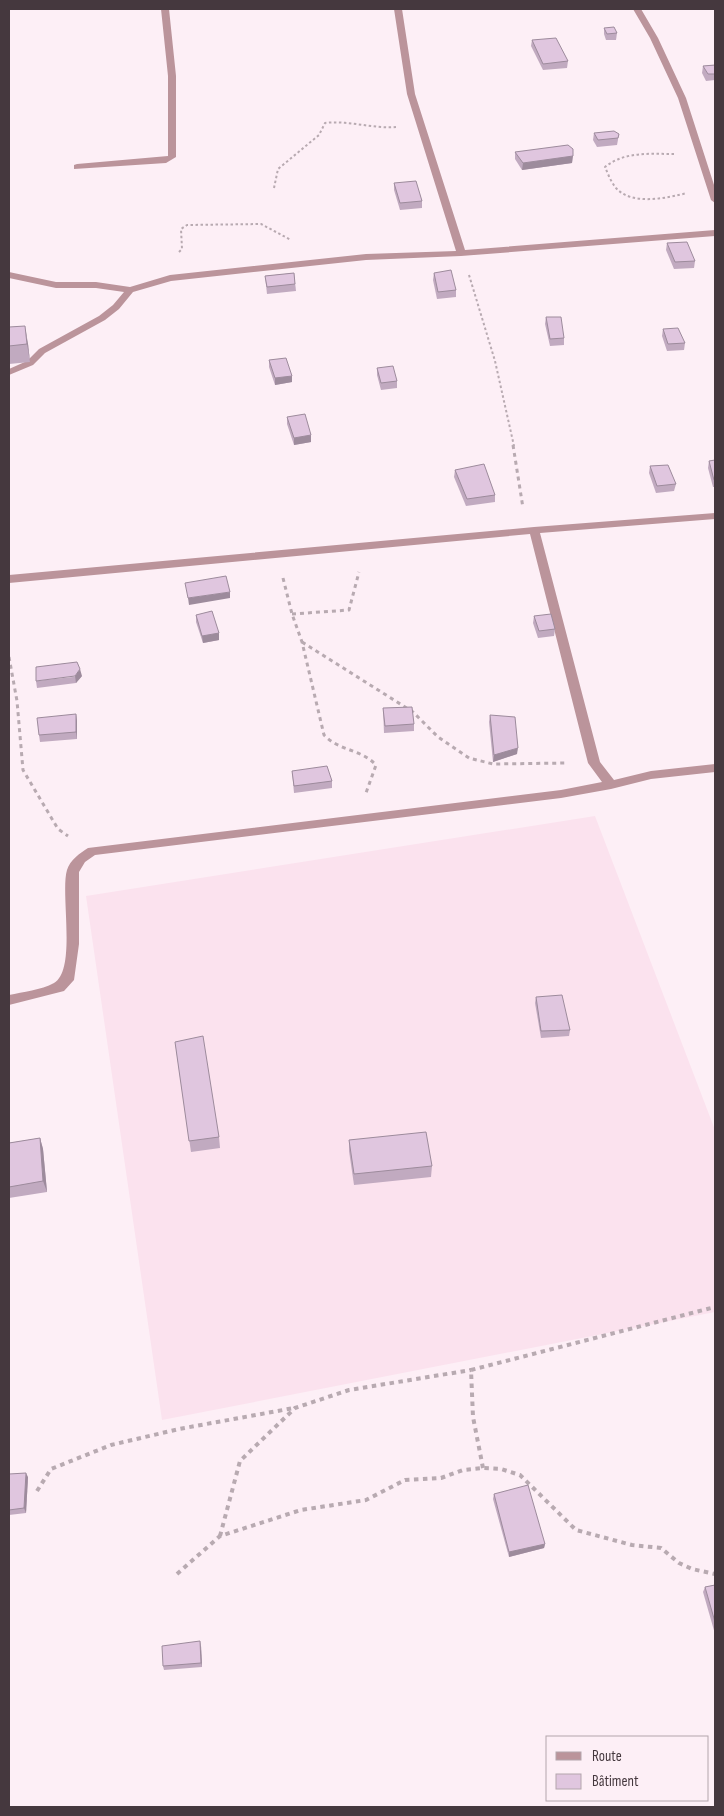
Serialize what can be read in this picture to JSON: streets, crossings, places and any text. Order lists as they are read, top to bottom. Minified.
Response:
{"legend":["Route","Bâtiment"]}
